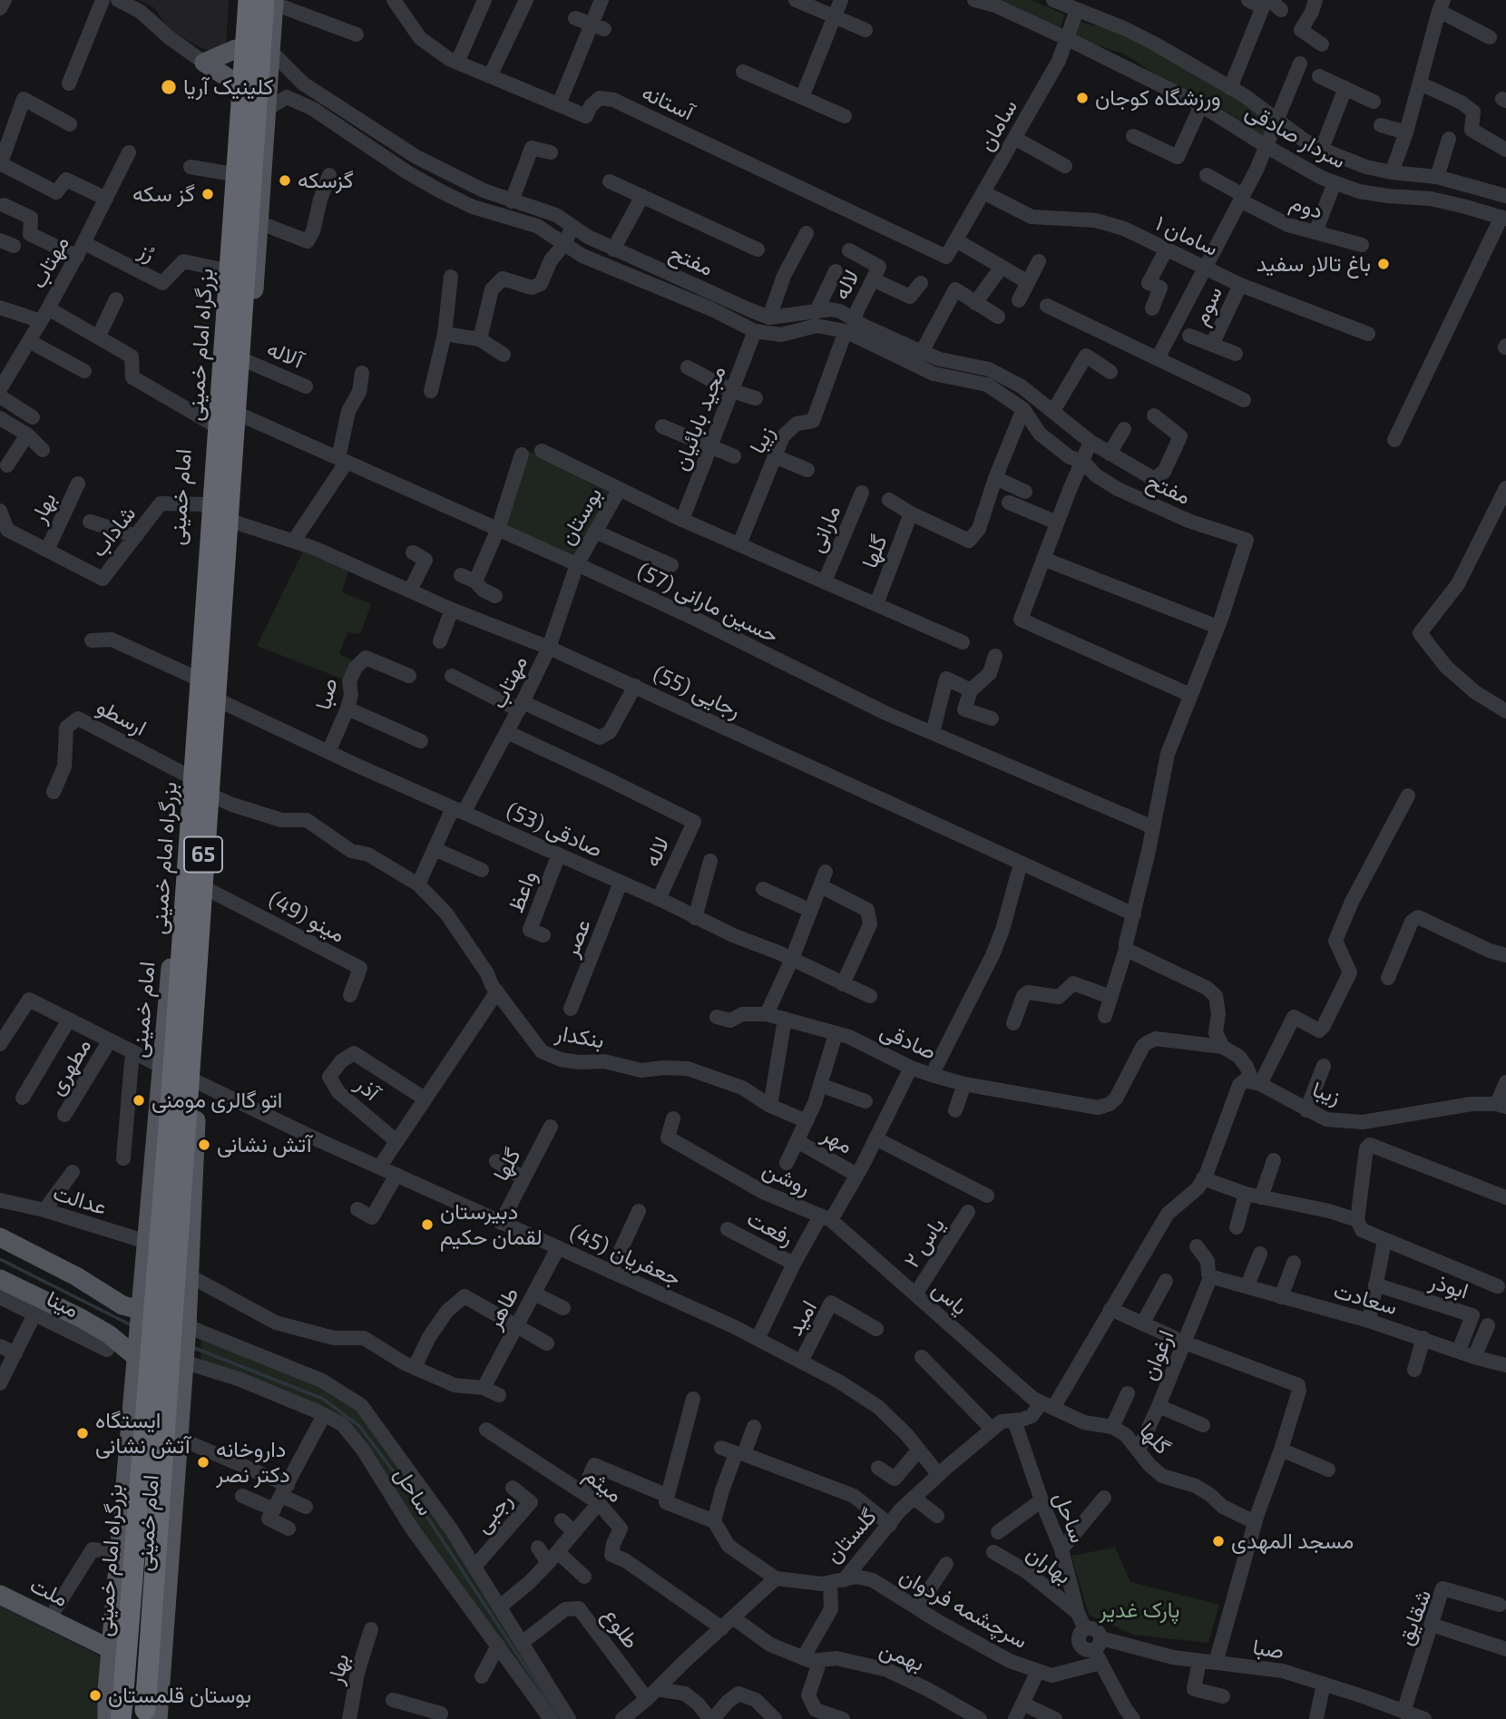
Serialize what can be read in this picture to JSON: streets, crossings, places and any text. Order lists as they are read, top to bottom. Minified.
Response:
{"streets":{"highway":["بزرگراه امام خمینی","65"],"main road":["امام خمینی","ملت"],"street":["آستانه","سامان","سردار صادقی","دوم","سامان ۱","رُز","مفتح","مهتاب","لاله","سوم","آلاله","مجید بابائیان","زیبا","بهار","بوستان","مارانی","شاداب","گلها","حسین مارانی (57)","رجایی (55)","صبا","ارسطو","صادقی (53)","واعظ","مینو (49)","عصر","بنکدار","صادقی","مطهری","آذر","مهر","روشن","عدالت","رفعت","یاس ۲","جعفریان (45)","ابوذر","یاس","سعادت","مینا","طاهر","امید","ارغوان","میثم","ساحل","رجبی","گلستان","بهاران","سرچشمه فردوان","شقایق","طلوع","بهمن"]},"crossings":[["آستانه","سامان"],["سامان","سردار صادقی"],["سامان","سامان ۱"],["سامان ۱","سوم"],["رُز","مهتاب"],["رُز","امام خمینی"],["مفتح","مجید بابائیان"],["مفتح","زیبا"],["مفتح","امام خمینی"],["مهتاب","لاله"],["مهتاب","بوستان"],["مهتاب","حسین مارانی (57)"],["مهتاب","رجایی (55)"],["مهتاب","صادقی (53)"],["مهتاب","بنکدار"],["لاله","صادقی (53)"],["بزرگراه امام خمینی","امام خمینی"],["آلاله","امام خمینی"],["امام خمینی","شاداب"],["امام خمینی","حسین مارانی (57)"],["امام خمینی","رجایی (55)"],["امام خمینی","ارسطو"],["امام خمینی","صادقی (53)"],["امام خمینی","مینو (49)"],["امام خمینی","بنکدار"],["امام خمینی","عدالت"],["امام خمینی","جعفریان (45)"],["امام خمینی","ساحل"],["امام خمینی","ملت"],["بهار","شاداب"],["بوستان","حسین مارانی (57)"],["گلها","جعفریان (45)"],["گلها","یاس"],["گلها","ارغوان"],["گلها","گلستان"],["صبا","صادقی (53)"],["صبا","ساحل"],["صبا","سرچشمه فردوان"],["صبا","شقایق"],["صادقی (53)","واعظ"],["صادقی (53)","عصر"],["روشن","رفعت"],["روشن","جعفریان (45)"],["روشن","یاس"],["یاس ۲","یاس"],["جعفریان (45)","طاهر"],["جعفریان (45)","امید"],["جعفریان (45)","گلستان"],["ابوذر","سعادت"],["یاس","گلستان"],["سعادت","ارغوان"],["ساحل","رجبی"],["ساحل","گلستان"],["ساحل","بهاران"],["ساحل","سرچشمه فردوان"],["ساحل","طلوع"],["گلستان","سرچشمه فردوان"]],"parks":["پارک غدیر"],"places":["کلینیک آریا","ورزشگاه کوجان","گزسکه","گز سکه","باغ تالار سفید","اتو گالری مومنی","آتش نشانی","دبیرستان لقمان حکیم","ایستگاه آتش نشانی","داروخانه دکتر نصر","مسجد المهدی","بوستان قلمستان"]}
